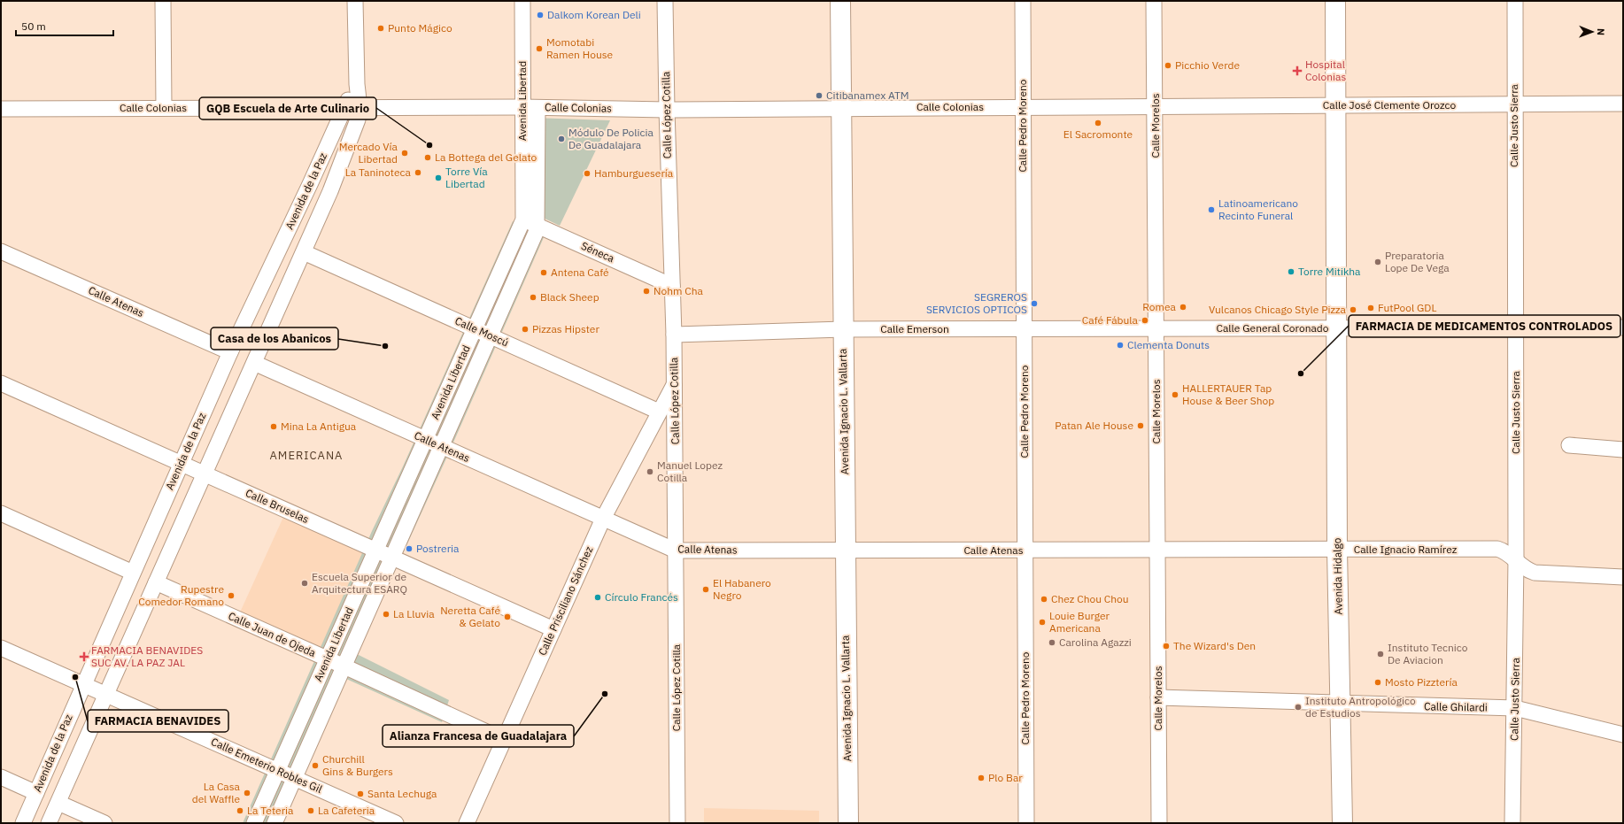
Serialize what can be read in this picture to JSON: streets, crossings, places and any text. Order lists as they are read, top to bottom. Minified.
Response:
{"streets":{"main road":["Avenida Ignacio L. Vallarta","Avenida Hidalgo"],"street":["Avenida Libertad","Calle José Clemente Orozco","Calle Colonias","Calle López Cotilla","Calle Pedro Moreno","Calle Morelos","Calle Justo Sierra","Avenida de la Paz","Séneca","Calle Atenas","Calle General Coronado","Calle Emerson","Calle Moscú","Calle Bruselas","Calle Ignacio Ramírez","Calle Prisciliano Sánchez","Calle Juan de Ojeda","Calle Ghilardi","Calle Emeterio Robles Gil"]},"crossings":[["Avenida Libertad","Calle Colonias"],["Avenida Libertad","Séneca"],["Avenida Libertad","Calle Atenas"],["Avenida Libertad","Calle Moscú"],["Avenida Libertad","Calle Bruselas"],["Avenida Libertad","Calle Juan de Ojeda"],["Avenida Libertad","Calle Emeterio Robles Gil"],["Calle José Clemente Orozco","Calle Colonias"],["Calle José Clemente Orozco","Calle Morelos"],["Calle José Clemente Orozco","Calle Justo Sierra"],["Calle José Clemente Orozco","Avenida Hidalgo"],["Calle Colonias","Calle López Cotilla"],["Calle Colonias","Calle Pedro Moreno"],["Calle Colonias","Calle Morelos"],["Calle Colonias","Avenida de la Paz"],["Calle Colonias","Avenida Ignacio L. Vallarta"],["Calle López Cotilla","Séneca"],["Calle López Cotilla","Calle Atenas"],["Calle López Cotilla","Calle Emerson"],["Calle López Cotilla","Calle Prisciliano Sánchez"],["Calle Pedro Moreno","Calle Atenas"],["Calle Pedro Moreno","Calle Emerson"],["Calle Morelos","Calle Atenas"],["Calle Morelos","Calle General Coronado"],["Calle Morelos","Calle Emerson"],["Calle Morelos","Calle Ignacio Ramírez"],["Calle Morelos","Calle Ghilardi"],["Calle Justo Sierra","Calle General Coronado"],["Calle Justo Sierra","Calle Ignacio Ramírez"],["Calle Justo Sierra","Calle Ghilardi"],["Avenida de la Paz","Calle Atenas"],["Avenida de la Paz","Calle Moscú"],["Avenida de la Paz","Calle Bruselas"],["Avenida de la Paz","Calle Juan de Ojeda"],["Avenida de la Paz","Calle Emeterio Robles Gil"],["Calle Atenas","Avenida Ignacio L. Vallarta"],["Calle Atenas","Calle Ignacio Ramírez"],["Calle Atenas","Calle Prisciliano Sánchez"],["Calle General Coronado","Calle Emerson"],["Calle General Coronado","Avenida Hidalgo"],["Calle Emerson","Avenida Ignacio L. Vallarta"],["Calle Moscú","Calle Prisciliano Sánchez"],["Calle Bruselas","Calle Prisciliano Sánchez"],["Calle Ignacio Ramírez","Avenida Hidalgo"],["Avenida Hidalgo","Calle Ghilardi"],["Calle Prisciliano Sánchez","Calle Juan de Ojeda"]],"districts":["AMERICANA"],"places":{"other":["Dalkom Korean Deli","Punto Mágico","Momotabi Ramen House","Picchio Verde","Citibanamex ATM","El Sacromonte","Módulo De Policia De Guadalajara","GQB Escuela de Arte Culinario","Mercado Vía Libertad","La Bottega del Gelato","La Taninoteca","Hamburguesería","Torre Vía Libertad","Latinoamericano Recinto Funeral","Preparatoria Lope De Vega","Torre Mitikha","Antena Café","Nohm Cha","Black Sheep","SEGREROS SERVICIOS OPTICOS","Romea","FutPool GDL","Vulcanos Chicago Style Pizza","Café Fábula","Pizzas Hipster","Clementa Donuts","Casa de los Abanicos","FARMACIA DE MEDICAMENTOS CONTROLADOS","HALLERTAUER Tap House & Beer Shop","Patan Ale House","Mina La Antigua","Manuel Lopez Cotilla","Postreria","Escuela Superior de Arquitectura ESARQ","El Habanero Negro","Rupestre Comedor Romano","Círculo Francés","Chez Chou Chou","La Lluvia","Neretta Café & Gelato","Louie Burger Americana","Carolina Agazzi","The Wizard's Den","Instituto Tecnico De Aviacion","FARMACIA BENAVIDES","Mosto Pizztería","Alianza Francesa de Guadalajara","Instituto Antropológico de Estudios","Churchill Gins & Burgers","Plo Bar","La Casa del Waffle","Santa Lechuga","La Teteria","La Cafeteria"],"health":["Hospital Colonias","FARMACIA BENAVIDES SUC AV. LA PAZ JAL"]},"scale_bar":"50 m","north":"right"}
